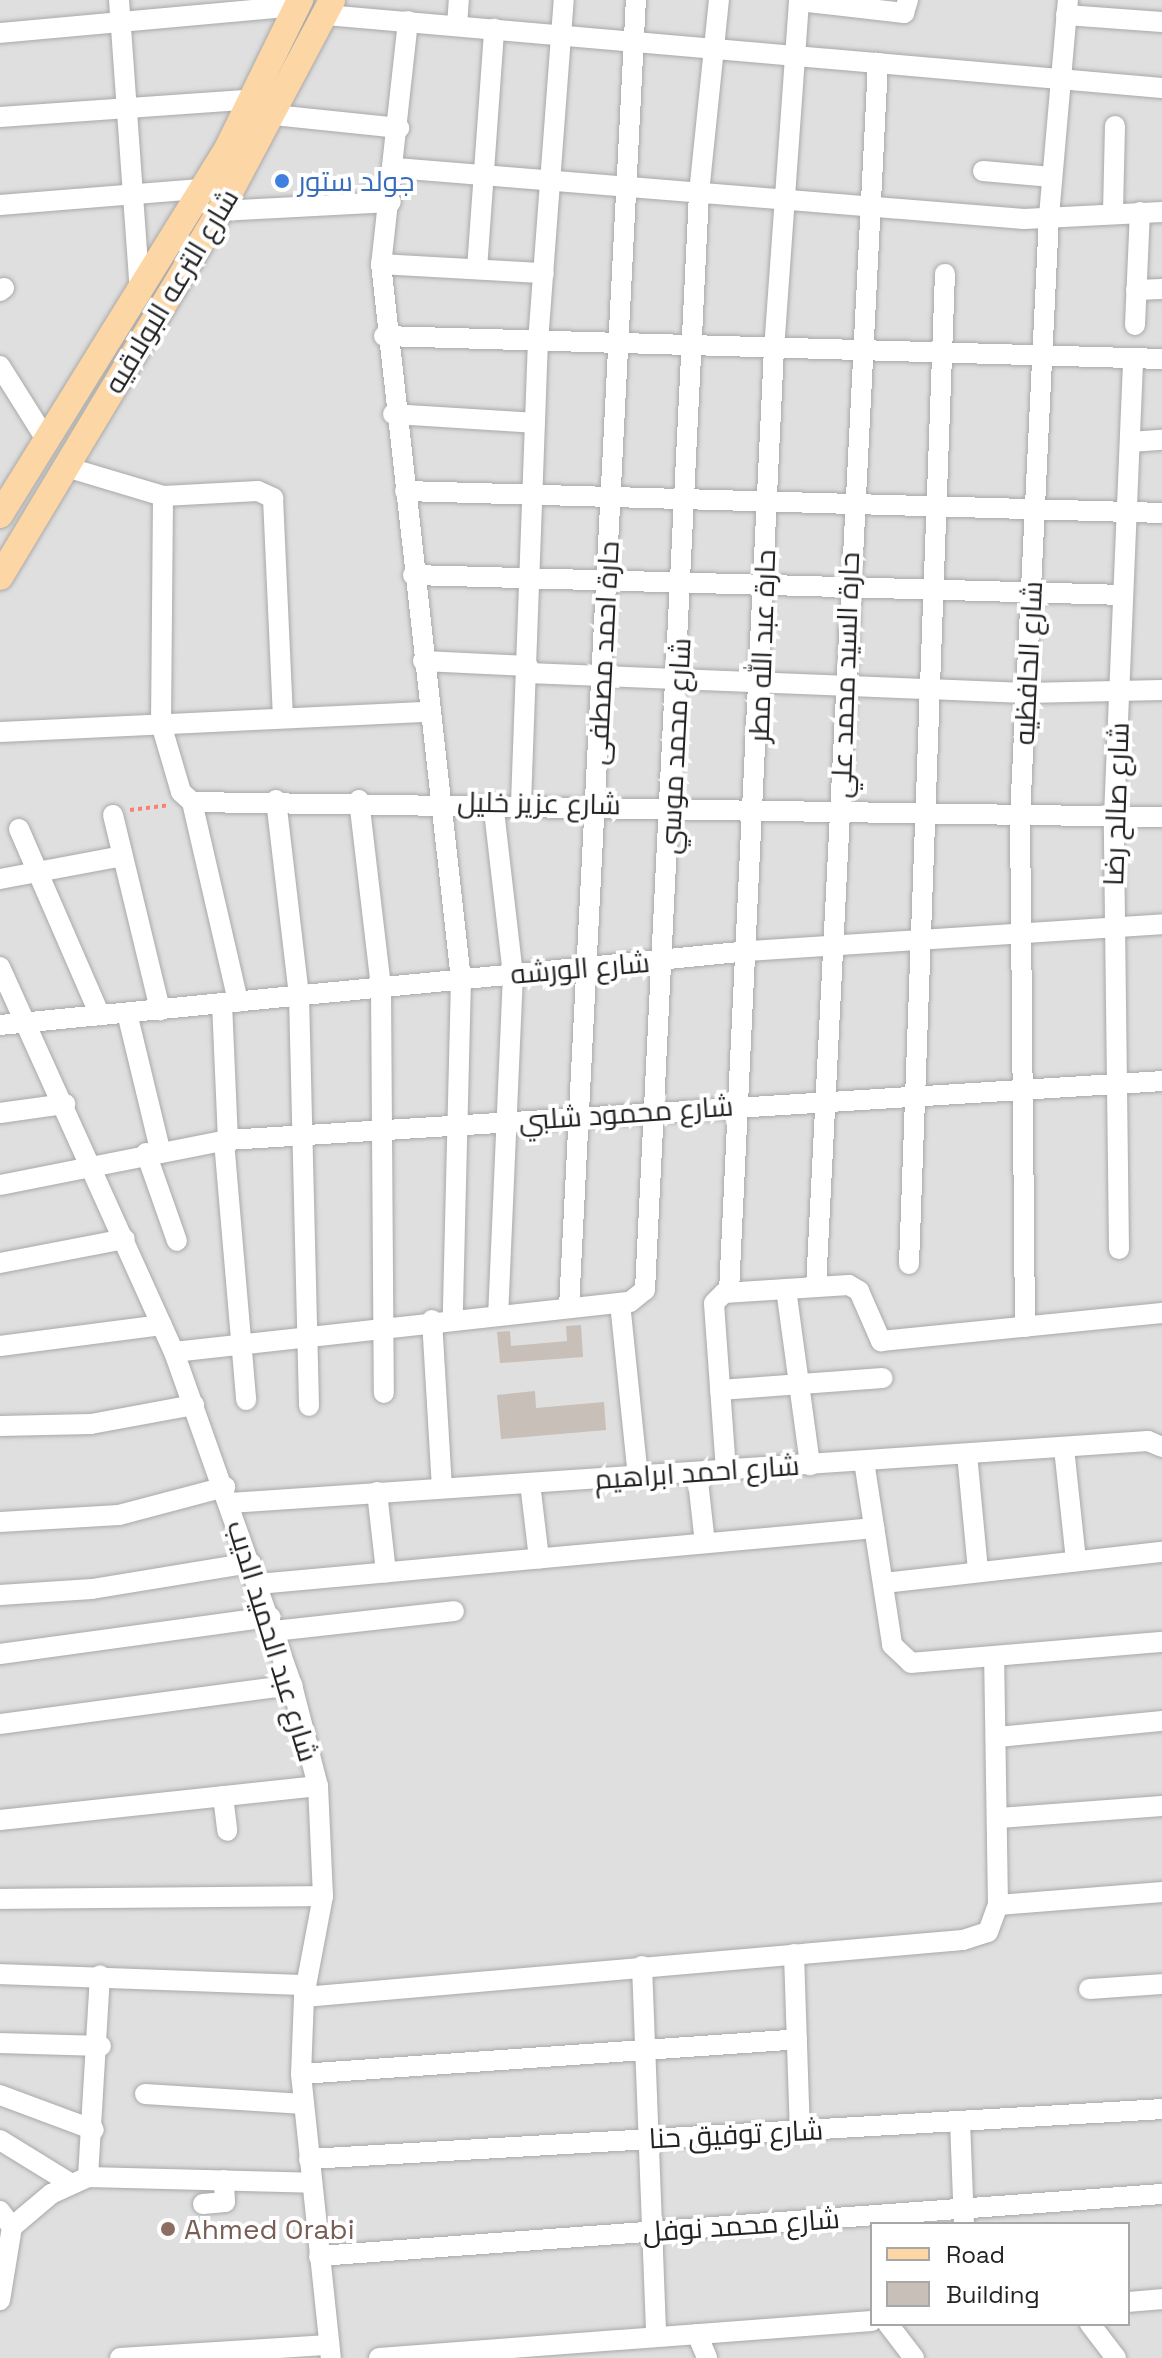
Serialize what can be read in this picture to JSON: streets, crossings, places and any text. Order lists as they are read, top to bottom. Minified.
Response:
{"streets":{"main road":["شارع الترعه البولاقيه"],"street":["حارة عبد الله مطر","حارة احمد مصطفى","شارع الحافظيه","حارة السيد محمد علي","شارع محمد موسي","شارع عزيز خليل","شارع صالح رضا","شارع الورشه","شارع محمود شلبي","شارع احمد ابراهيم","شارع عبد الحميد الديب","شارع توفيق حنا","شارع محمد نوفل"]},"crossings":[["حارة عبد الله مطر","شارع عزيز خليل"],["حارة عبد الله مطر","شارع الورشه"],["حارة عبد الله مطر","شارع محمود شلبي"],["حارة احمد مصطفى","شارع عزيز خليل"],["حارة احمد مصطفى","شارع الورشه"],["حارة احمد مصطفى","شارع محمود شلبي"],["شارع الحافظيه","شارع عزيز خليل"],["شارع الحافظيه","شارع الورشه"],["شارع الحافظيه","شارع محمود شلبي"],["حارة السيد محمد علي","شارع عزيز خليل"],["حارة السيد محمد علي","شارع الورشه"],["حارة السيد محمد علي","شارع محمود شلبي"],["شارع محمد موسي","شارع عزيز خليل"],["شارع محمد موسي","شارع الورشه"],["شارع محمد موسي","شارع محمود شلبي"],["شارع عزيز خليل","شارع صالح رضا"],["شارع صالح رضا","شارع الورشه"],["شارع صالح رضا","شارع محمود شلبي"],["شارع الورشه","شارع عبد الحميد الديب"],["شارع محمود شلبي","شارع عبد الحميد الديب"],["شارع احمد ابراهيم","شارع عبد الحميد الديب"],["شارع عبد الحميد الديب","شارع توفيق حنا"],["شارع عبد الحميد الديب","شارع محمد نوفل"]],"places":["جولد ستور","Ahmed Orabi"],"legend":["Road","Building"]}
